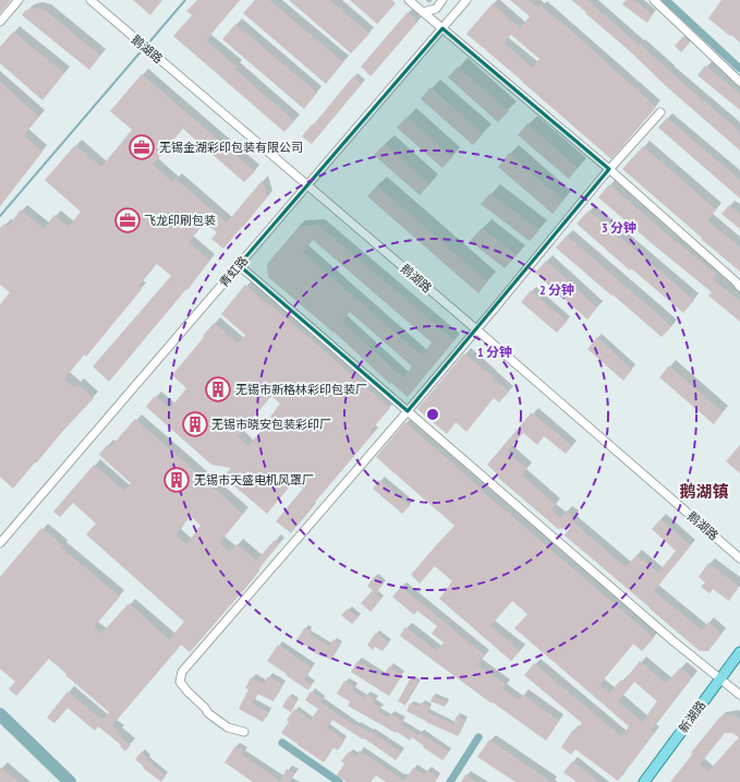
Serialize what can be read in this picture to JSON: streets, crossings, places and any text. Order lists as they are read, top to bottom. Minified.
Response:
{"streets":{"main road":["新湖路"],"street":["鹅湖路","青虹路"]},"crossings":[["鹅湖路","青虹路"]],"districts":["鹅湖镇"],"places":{"office":["无锡金湖彩印包装有限公司","飞龙印刷包装"],"building":["无锡市新格林彩印包装厂","无锡市晓安包装彩印厂","无锡市天盛电机风罩厂"]},"rings":["3 分钟","2 分钟","1 分钟"]}
